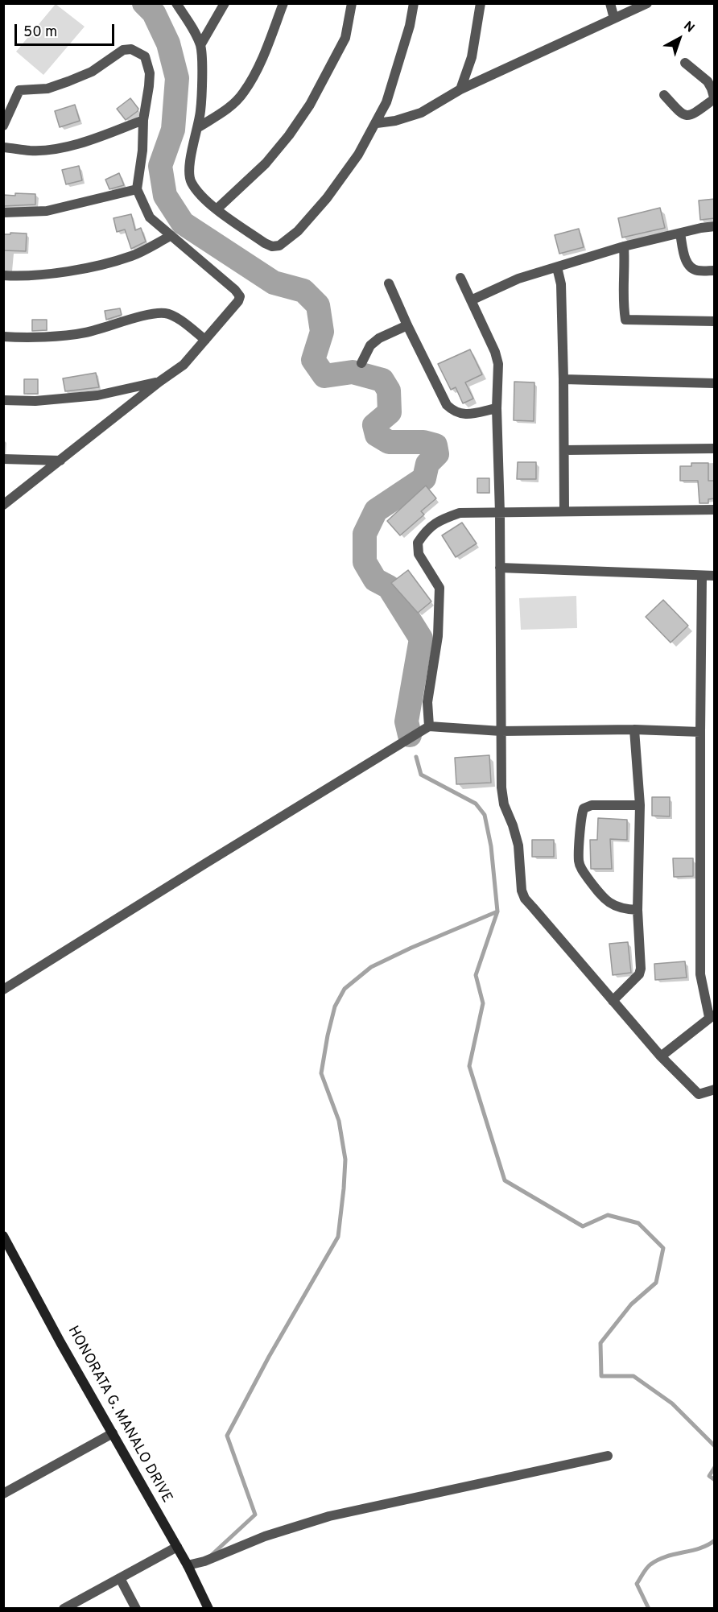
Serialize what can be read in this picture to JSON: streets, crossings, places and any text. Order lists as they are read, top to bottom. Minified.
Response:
{"streets":{"street":["HONORATA G. MANALO DRIVE"]},"scale_bar":"50 m","north":"top right"}
